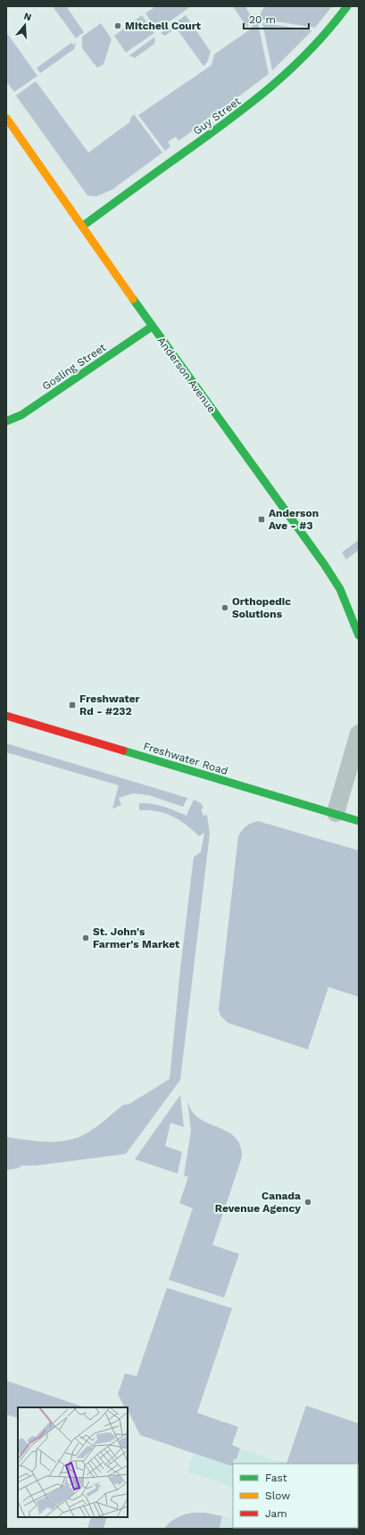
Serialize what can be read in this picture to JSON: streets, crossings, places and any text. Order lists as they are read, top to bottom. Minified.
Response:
{"streets":{"street":["Guy Street","Gosling Street","Anderson Avenue","Freshwater Road"]},"crossings":[["Guy Street","Anderson Avenue"],["Gosling Street","Anderson Avenue"]],"places":{"other":["Mitchell Court","Orthopedic Solutions","St. John's Farmer's Market","Canada Revenue Agency"],"transit":["Anderson Ave - #3","Freshwater Rd - #232"]},"legend":["Fast","Slow","Jam"],"scale_bar":"20 m","north":"top"}
